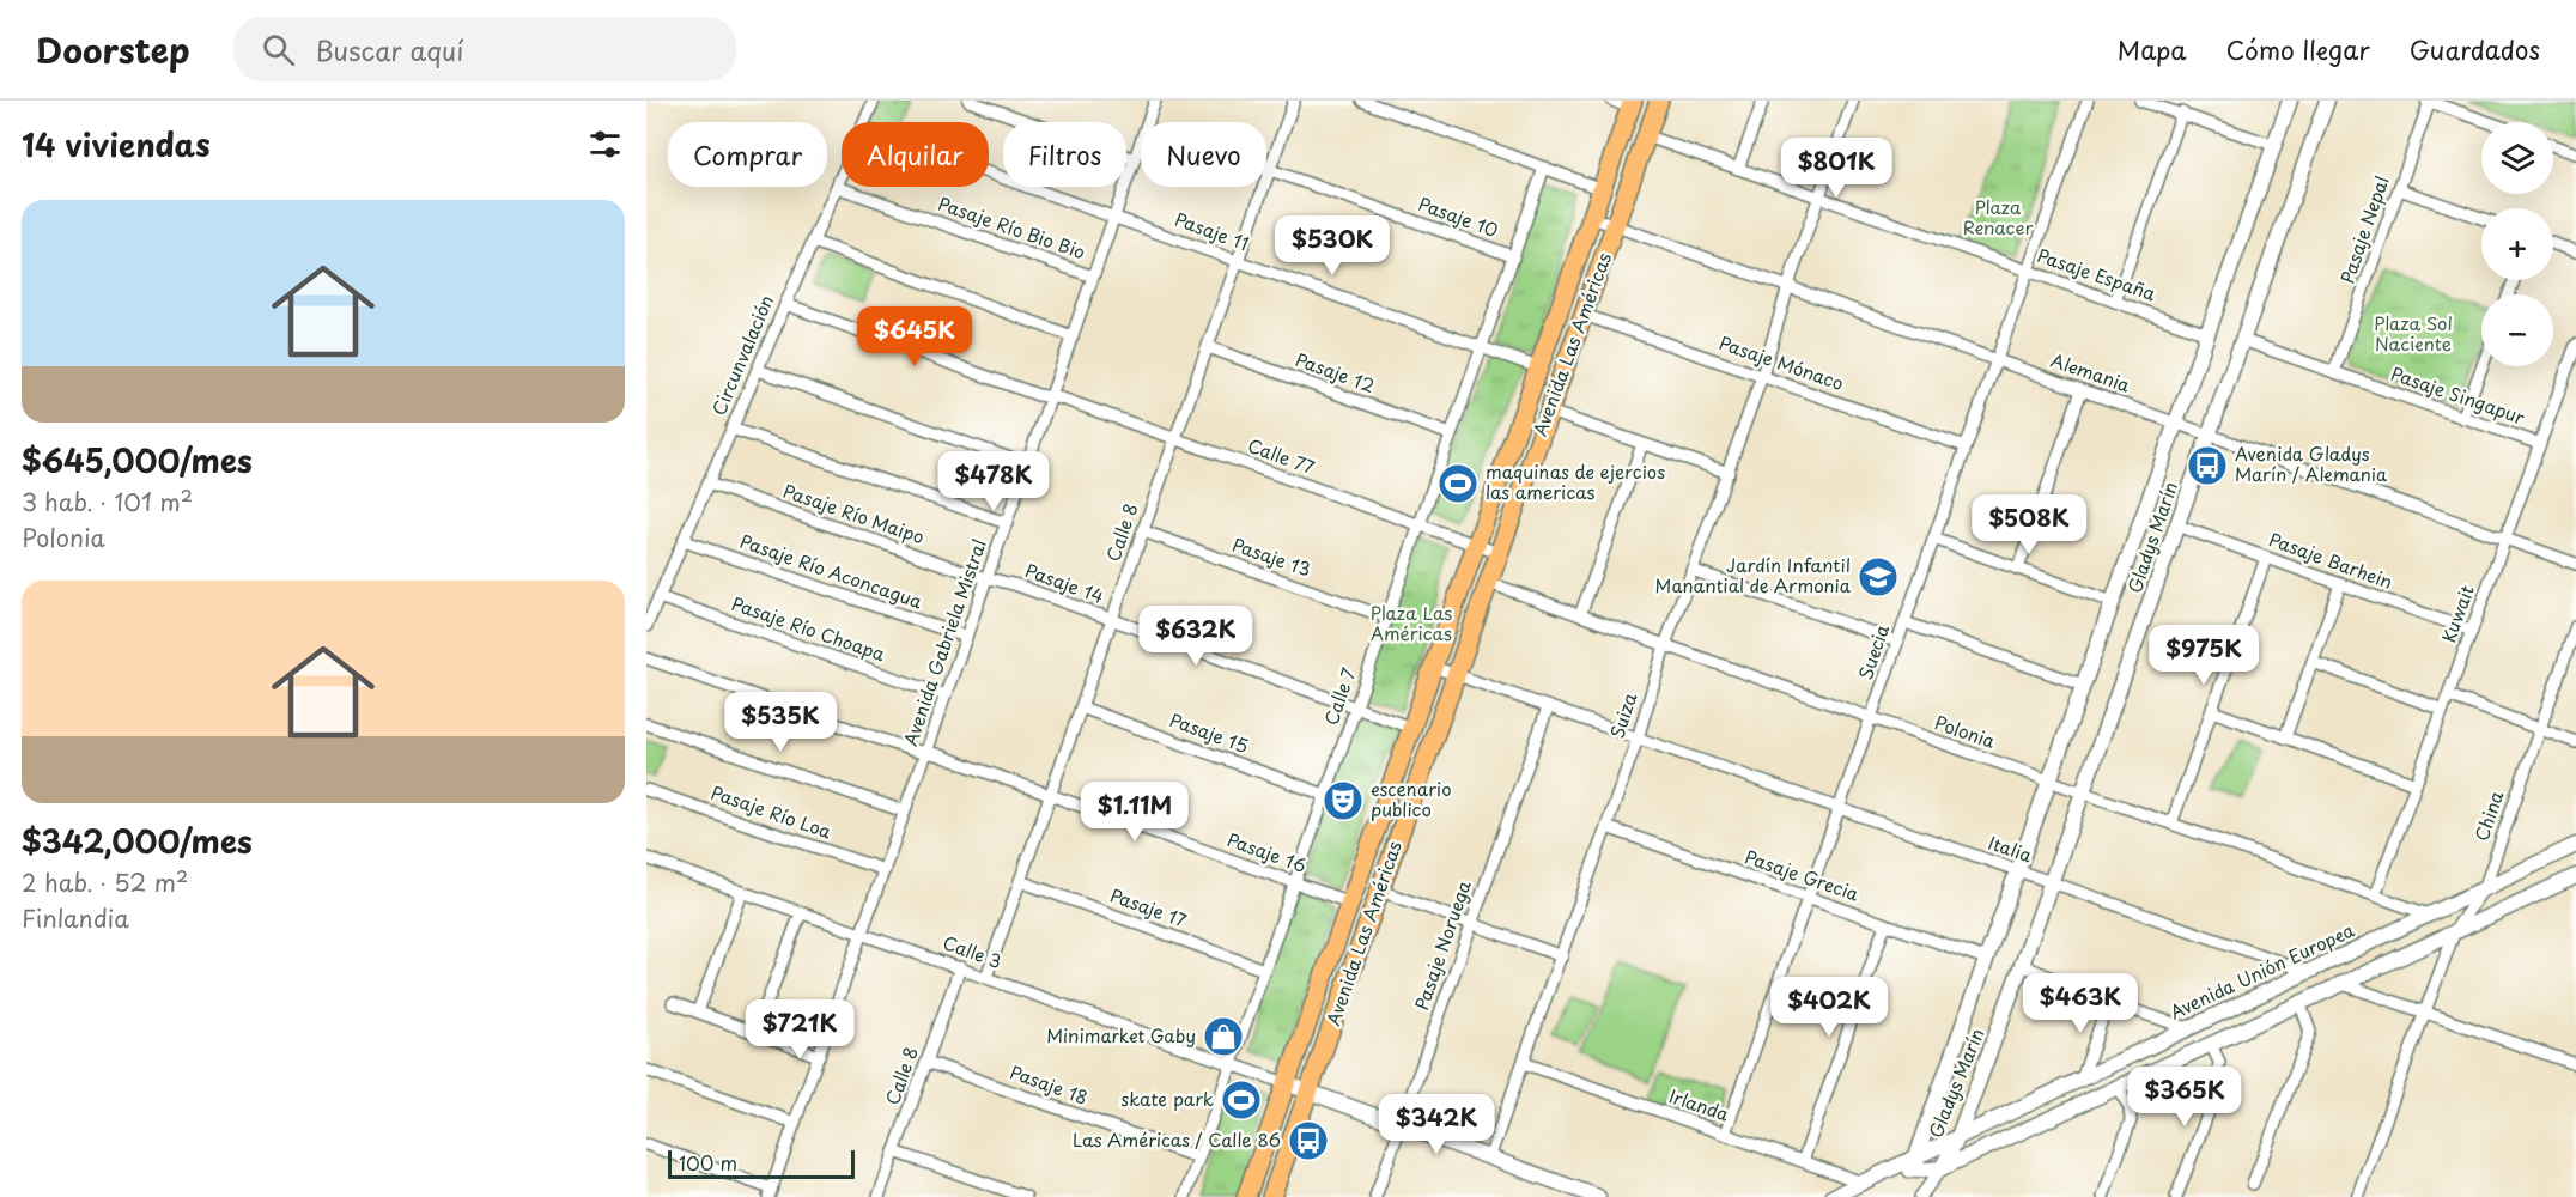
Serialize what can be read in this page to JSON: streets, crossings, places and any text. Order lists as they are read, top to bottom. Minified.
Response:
{"streets":{"main road":["Avenida Las Américas"],"street":["Pasaje 10","Pasaje Río Bio Bio","Pasaje Nepal","Pasaje 11","Pasaje España","Circunvalación","Pasaje Mónaco","Pasaje 12","Alemania","Pasaje Singapur","Calle 77","Pasaje Río Maipo","Calle 8","Gladys Marín","Pasaje 13","Pasaje Barhein","Pasaje Río Aconcagua","Pasaje 14","Kuwait","Pasaje Río Choapa","Avenida Gabriela Mistral","Suecia","Calle 7","Suiza","Polonia","Pasaje 15","Pasaje Río Loa","China","Italia","Pasaje 16","Pasaje Grecia","Pasaje 17","Pasaje Noruega","Calle 3","Avenida Unión Europea","Pasaje 18","Irlanda"]},"crossings":[["Pasaje 10","Calle 8"],["Pasaje 10","Calle 7"],["Pasaje Río Bio Bio","Circunvalación"],["Pasaje Río Bio Bio","Avenida Gabriela Mistral"],["Pasaje Nepal","Pasaje Singapur"],["Pasaje 11","Avenida Las Américas"],["Pasaje 11","Calle 8"],["Pasaje 11","Avenida Gabriela Mistral"],["Pasaje 11","Calle 7"],["Pasaje España","Avenida Las Américas"],["Pasaje España","Gladys Marín"],["Pasaje España","Suecia"],["Pasaje España","Suiza"],["Avenida Las Américas","Pasaje Mónaco"],["Avenida Las Américas","Alemania"],["Avenida Las Américas","Calle 77"],["Avenida Las Américas","Pasaje 14"],["Avenida Las Américas","Polonia"],["Avenida Las Américas","Italia"],["Avenida Las Américas","Pasaje 16"],["Avenida Las Américas","Calle 3"],["Circunvalación","Pasaje Río Maipo"],["Circunvalación","Pasaje Río Aconcagua"],["Circunvalación","Pasaje Río Choapa"],["Pasaje Mónaco","Suecia"],["Pasaje Mónaco","Suiza"],["Pasaje 12","Calle 8"],["Pasaje 12","Calle 7"],["Alemania","Gladys Marín"],["Alemania","Kuwait"],["Alemania","Suecia"],["Alemania","Suiza"],["Pasaje Singapur","Gladys Marín"],["Pasaje Singapur","Kuwait"],["Calle 77","Calle 8"],["Calle 77","Avenida Gabriela Mistral"],["Calle 77","Calle 7"],["Pasaje Río Maipo","Pasaje 14"],["Pasaje Río Maipo","Avenida Gabriela Mistral"],["Calle 8","Pasaje 13"],["Calle 8","Pasaje 14"],["Calle 8","Pasaje 15"],["Calle 8","Pasaje 16"],["Calle 8","Pasaje 17"],["Calle 8","Calle 3"],["Calle 8","Pasaje 18"],["Gladys Marín","Pasaje Barhein"],["Gladys Marín","Polonia"],["Gladys Marín","Italia"],["Gladys Marín","Pasaje Grecia"],["Gladys Marín","Avenida Unión Europea"],["Pasaje 13","Calle 7"],["Pasaje Barhein","Kuwait"],["Pasaje Río Aconcagua","Avenida Gabriela Mistral"],["Pasaje 14","Avenida Gabriela Mistral"],["Pasaje 14","Calle 7"],["Kuwait","Polonia"],["Pasaje Río Choapa","Avenida Gabriela Mistral"],["Avenida Gabriela Mistral","Pasaje Río Loa"],["Avenida Gabriela Mistral","Pasaje 16"],["Avenida Gabriela Mistral","Calle 3"],["Suecia","Polonia"],["Suecia","Italia"],["Suecia","Pasaje Grecia"],["Suecia","Irlanda"],["Calle 7","Pasaje 15"],["Calle 7","Pasaje 16"],["Calle 7","Pasaje 17"],["Calle 7","Calle 3"],["Calle 7","Pasaje 18"],["Suiza","Polonia"],["Suiza","Italia"],["Suiza","Pasaje Grecia"],["Suiza","Irlanda"],["Polonia","Avenida Unión Europea"],["China","Italia"],["China","Avenida Unión Europea"],["Italia","Pasaje Noruega"],["Italia","Avenida Unión Europea"],["Avenida Unión Europea","Irlanda"]],"parks":["Plaza Renacer","Plaza Sol Naciente","Plaza Las Américas"],"places":{"bus stop":["Avenida Gladys Marín / Alemania","Las Américas / Calle 86"],"sports":["maquinas de ejercios las americas","skate park"],"school or university":["Jardín Infantil Manantial de Armonia"],"theatre":["escenario publico"],"shop":["Minimarket Gaby"]},"scale_bar":"100 m","page":{"header":"Doorstep","search":"Buscar aquí","nav":["Mapa","Cómo llegar","Guardados"],"heading":"14 viviendas","map_buttons":["+","−"],"chip":["Comprar","Alquilar","Filtros","Nuevo"],"price":["$801K","$530K","$645K","$478K","$508K","$632K","$975K","$535K","$1.11M","$463K","$402K","$721K","$365K","$342K"],"list":[{"name":"$645,000/mes","note":"3 hab. · 101 m² · Polonia"},{"name":"$342,000/mes","note":"2 hab. · 52 m² · Finlandia"}],"scale":"100 m"}}
